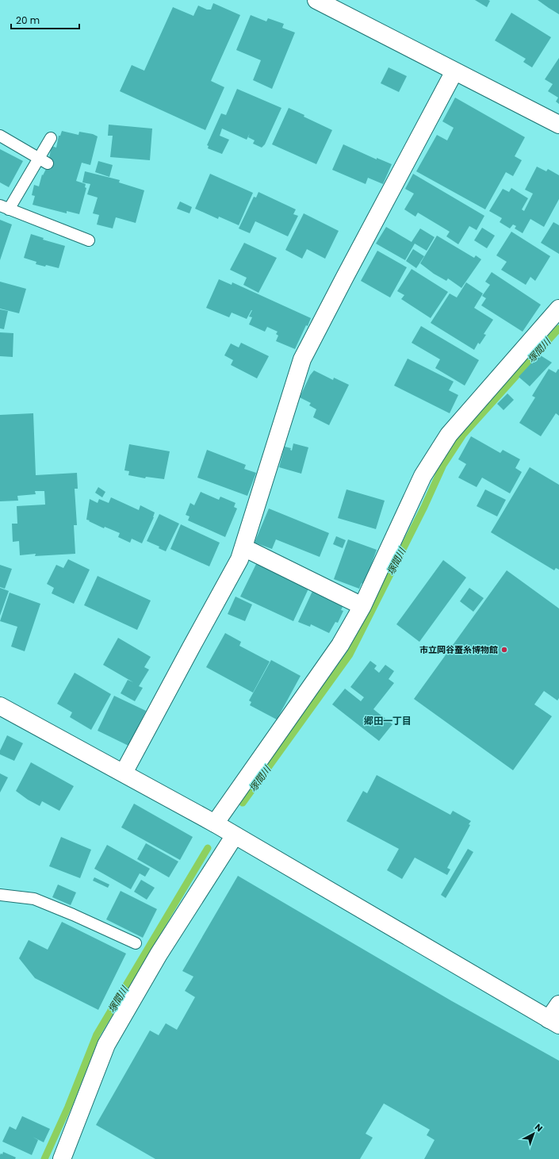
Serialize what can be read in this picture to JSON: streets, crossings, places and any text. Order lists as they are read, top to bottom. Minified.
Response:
{"districts":["郷田一丁目"],"water":["塚間川"],"places":["市立岡谷蚕糸博物館"],"scale_bar":"20 m","north":"top right"}
